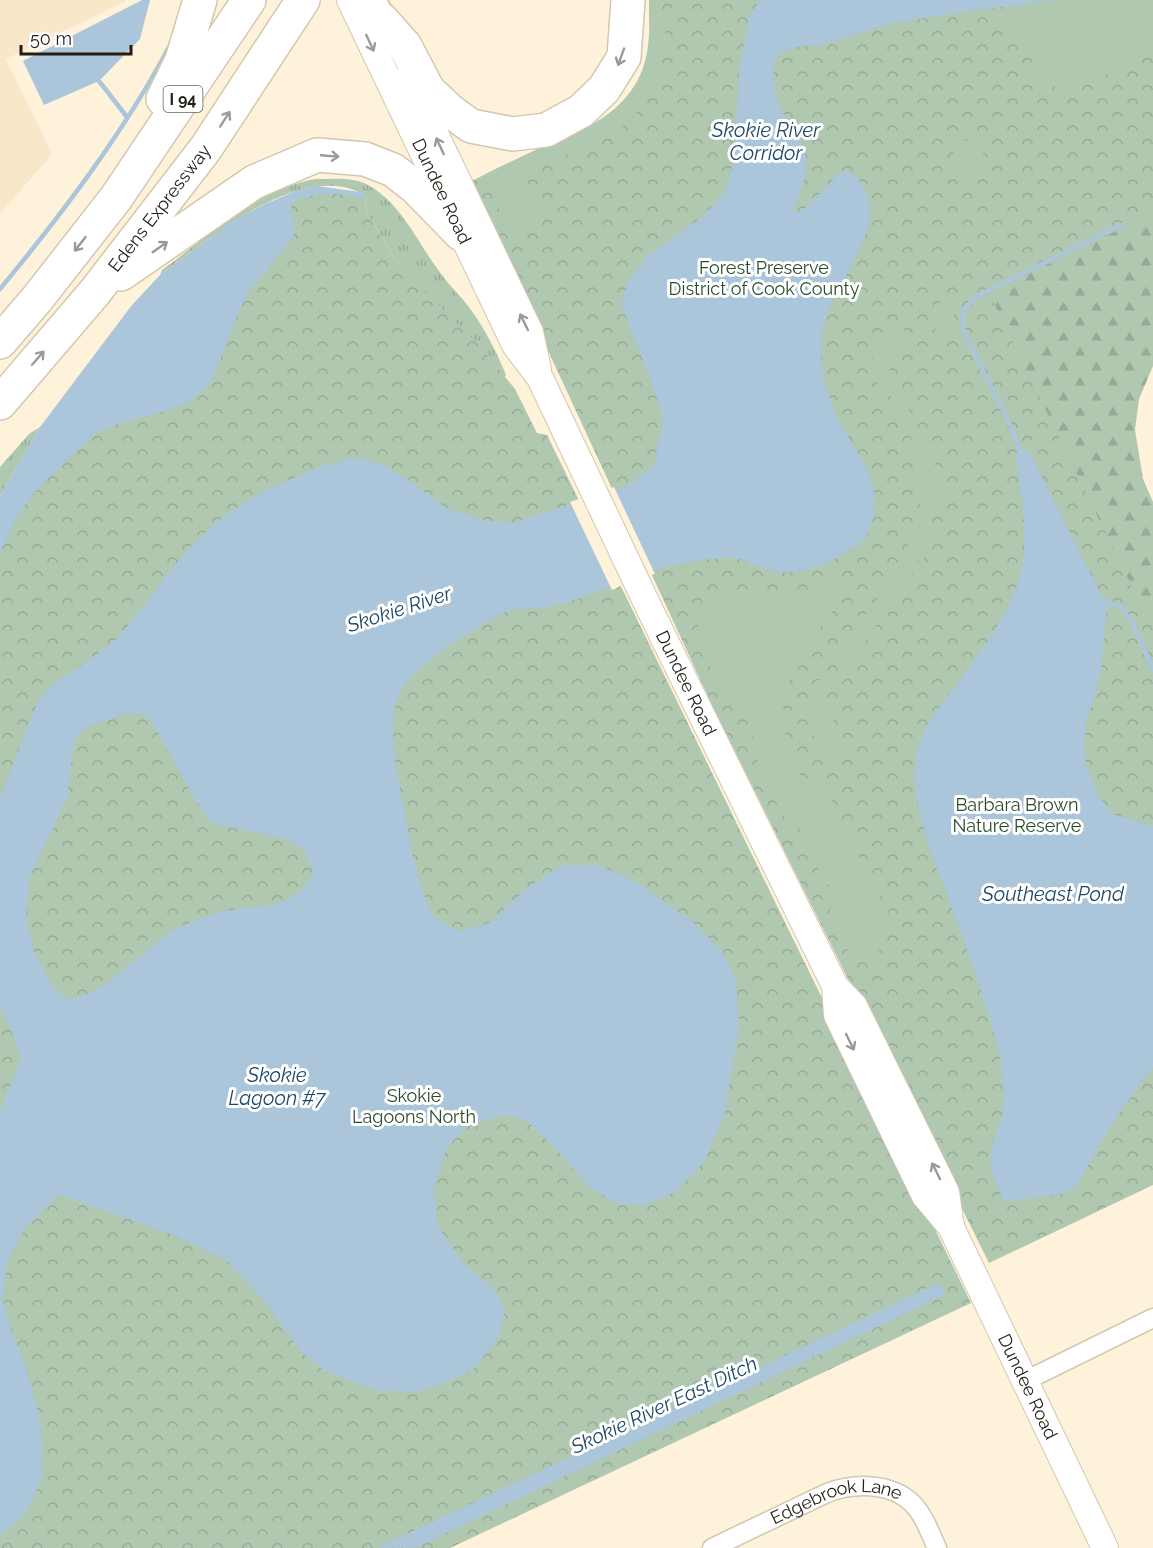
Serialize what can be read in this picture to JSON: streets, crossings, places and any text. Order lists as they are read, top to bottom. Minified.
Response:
{"streets":{"highway":["I 94","Edens Expressway"],"main road":["Dundee Road"],"street":["Edgebrook Lane"]},"water":["Skokie River Corridor","Skokie River","Southeast Pond","Skokie Lagoon #7","Skokie River East Ditch"],"parks":["Forest Preserve District of Cook County","Barbara Brown Nature Reserve","Skokie Lagoons North"],"scale_bar":"50 m"}
